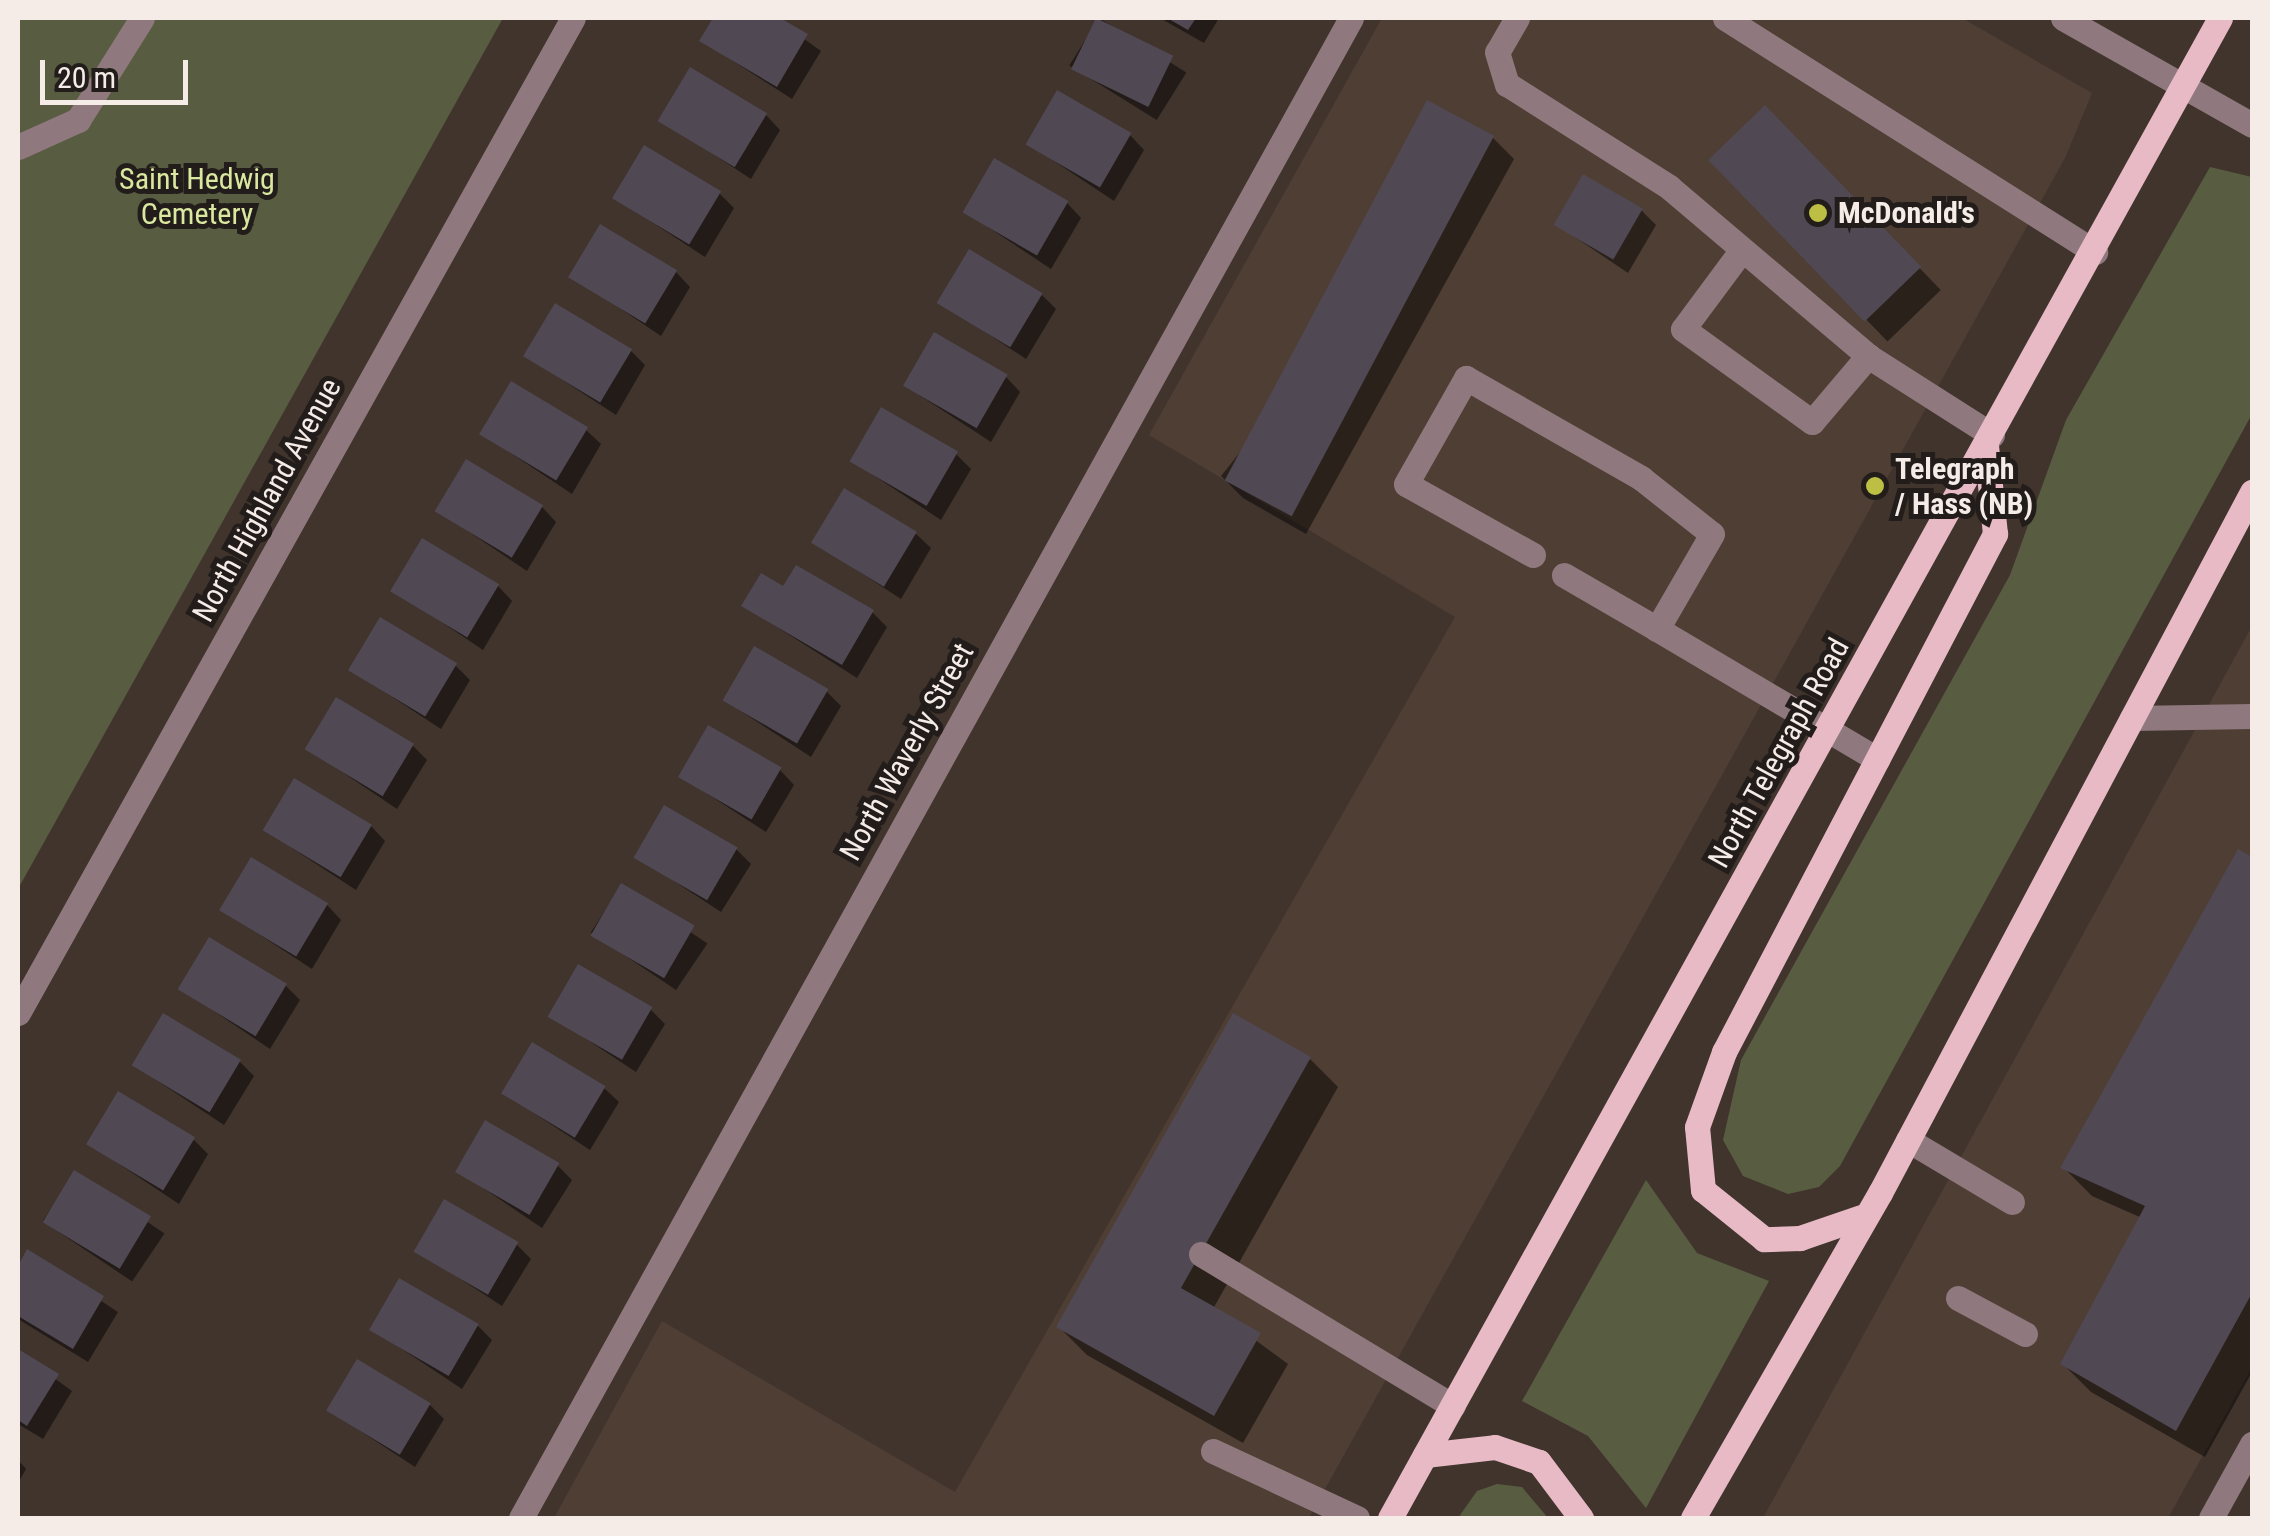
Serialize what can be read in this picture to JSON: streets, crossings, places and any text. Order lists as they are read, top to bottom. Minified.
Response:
{"streets":{"main road":["North Telegraph Road"],"street":["North Highland Avenue","North Waverly Street"]},"parks":["Saint Hedwig Cemetery"],"places":["McDonald's","Telegraph / Hass (NB)"],"scale_bar":"20 m"}
